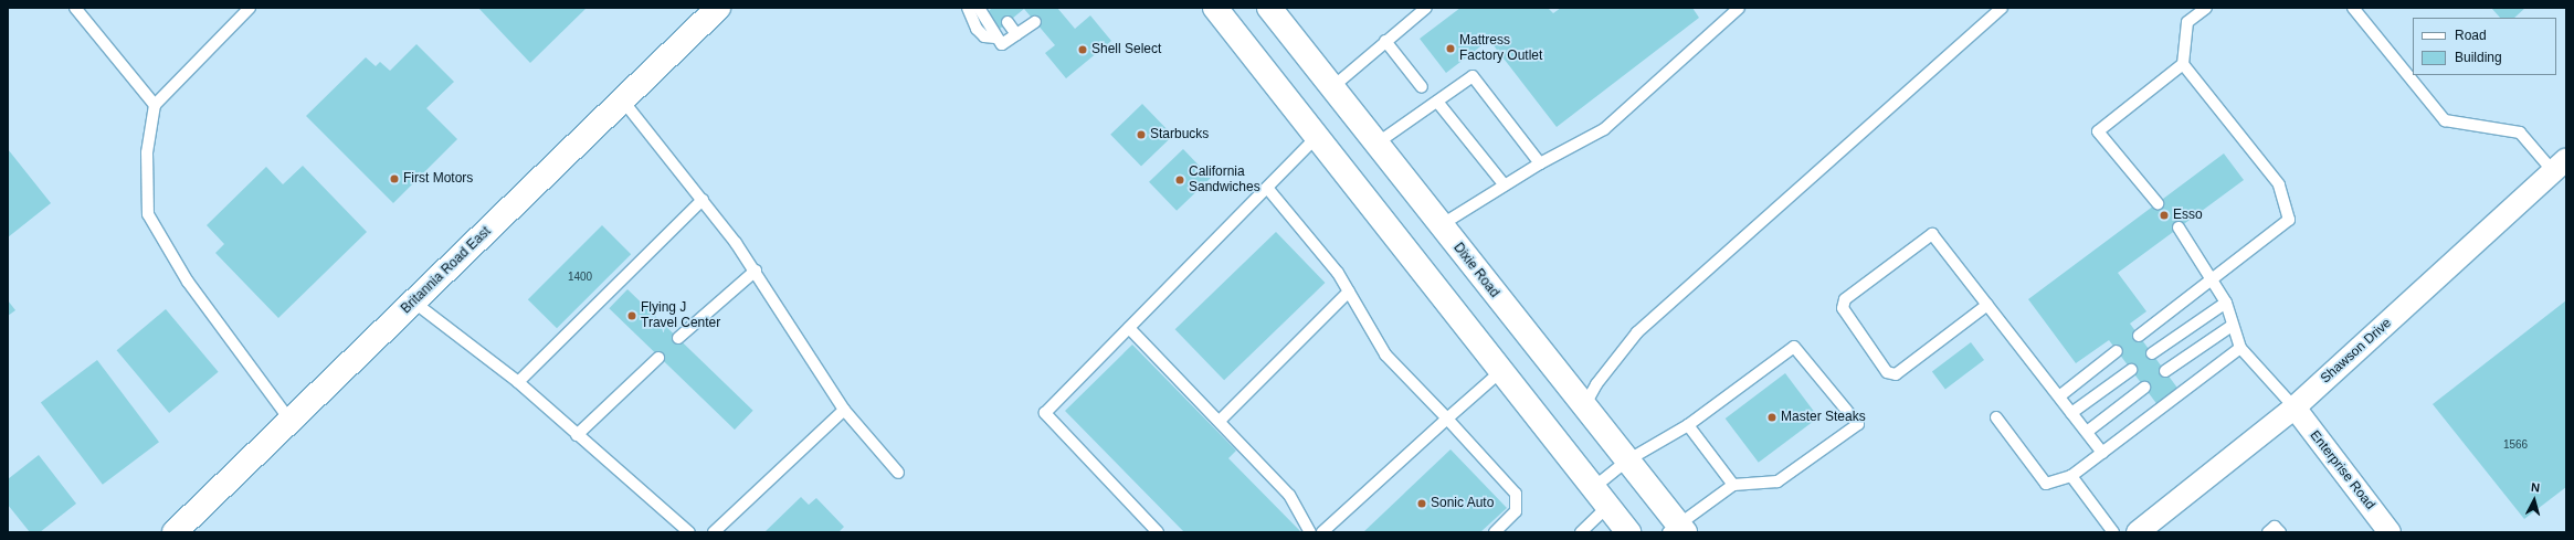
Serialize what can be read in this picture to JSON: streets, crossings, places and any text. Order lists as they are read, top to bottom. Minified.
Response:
{"streets":{"main road":["Britannia Road East","Dixie Road"],"street":["Shawson Drive","Enterprise Road"]},"crossings":[["Shawson Drive","Enterprise Road"]],"places":["Mattress Factory Outlet","Shell Select","Starbucks","First Motors","California Sandwiches","Esso","Flying J Travel Center","Master Steaks","Sonic Auto"],"house_numbers":["1400","1566"],"legend":["Road","Building"],"north":"top"}
